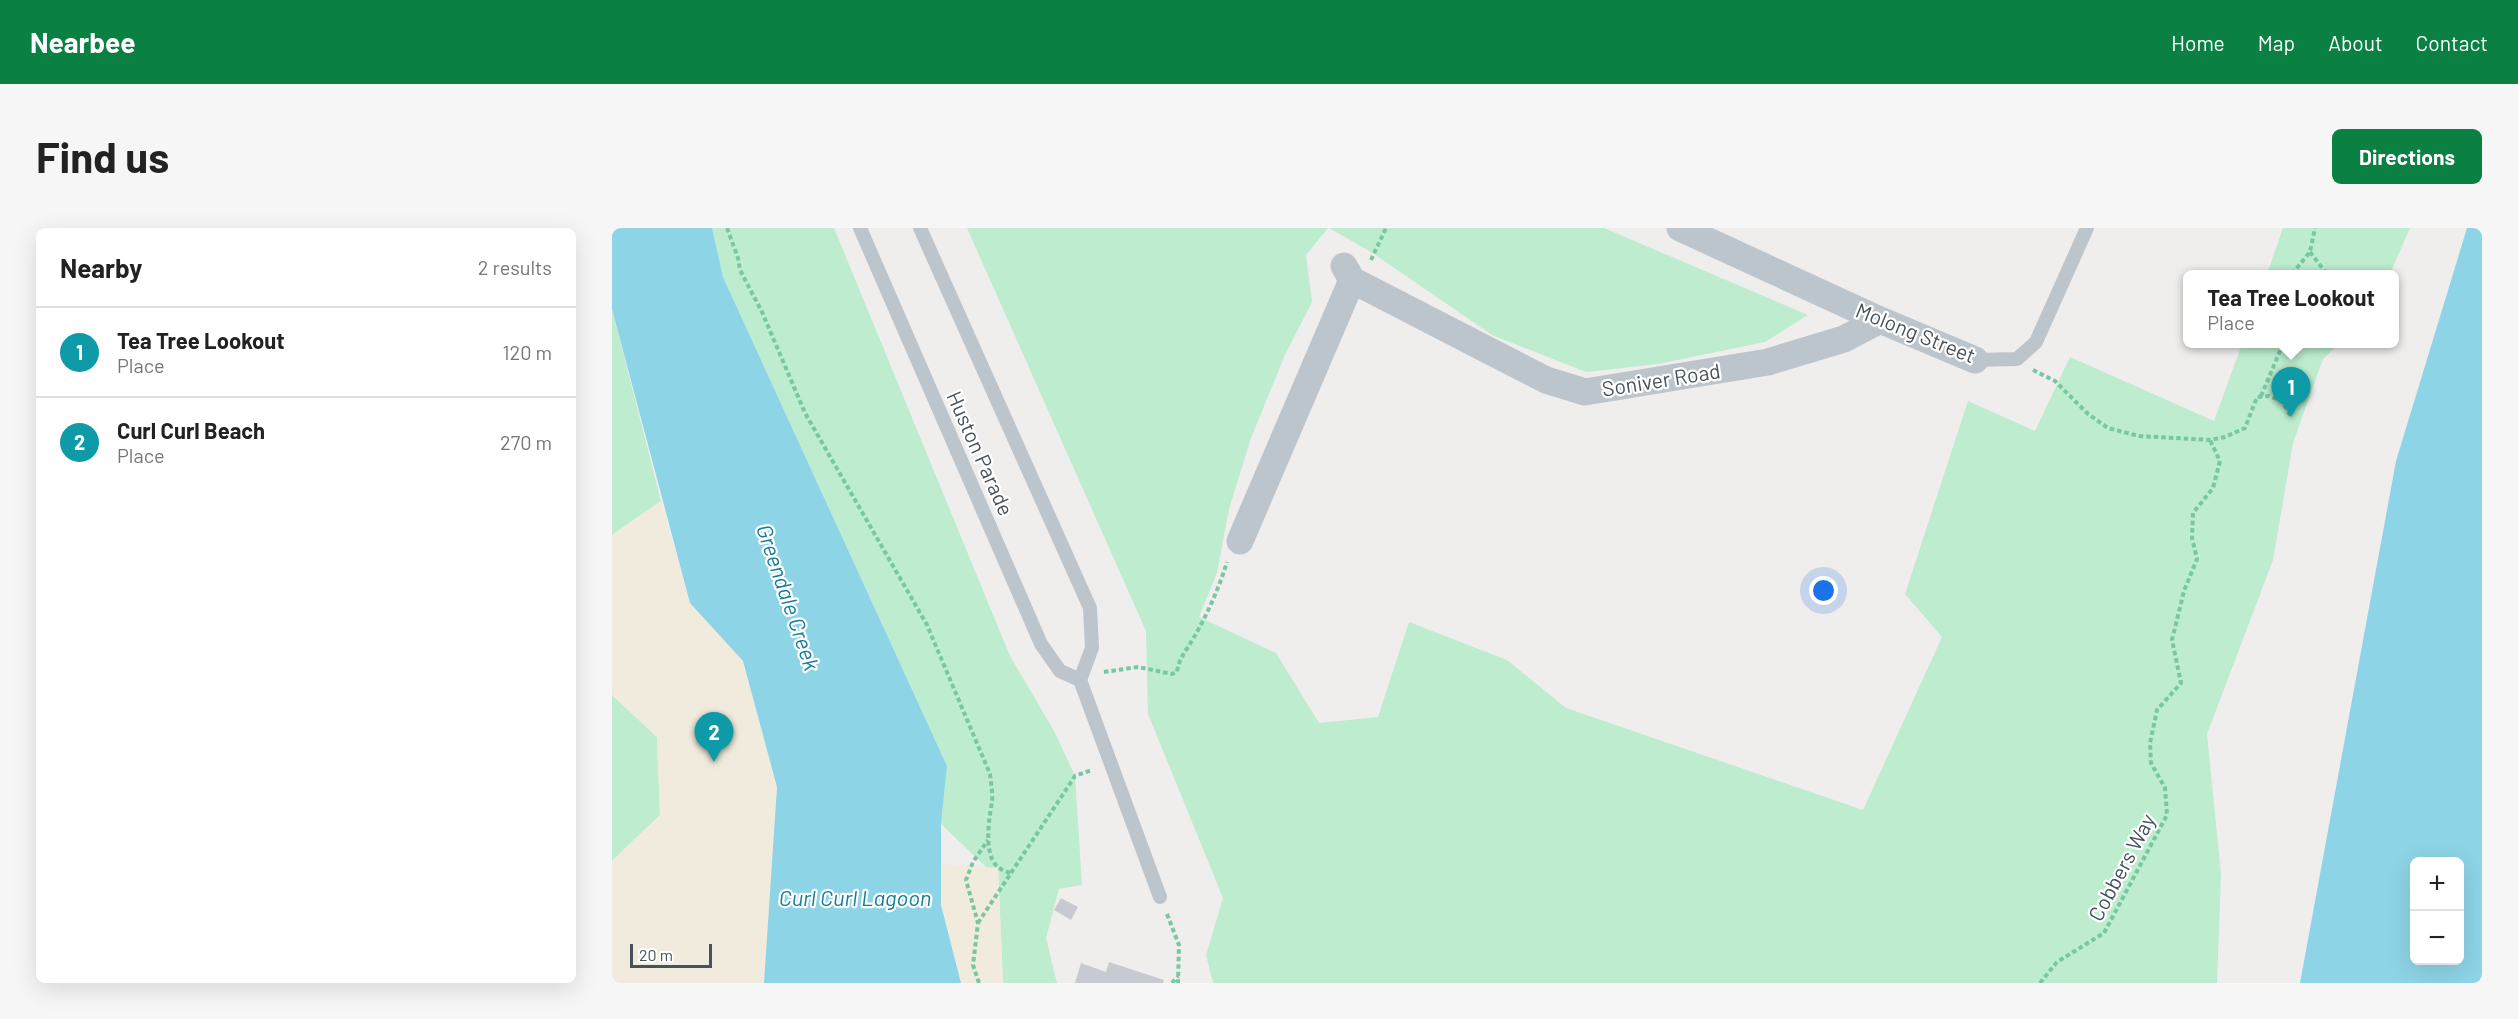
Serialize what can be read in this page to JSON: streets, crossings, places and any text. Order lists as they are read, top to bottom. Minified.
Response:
{"streets":{"street":["Molong Street","Soniver Road"],"lane":["Huston Parade"],"path":["Cobbers Way"]},"crossings":[["Molong Street","Soniver Road"]],"water":["Greendale Creek","Curl Curl Lagoon"],"scale_bar":"20 m","page":{"header":"Nearbee","nav":["Home","Map","About","Contact"],"buttons":"Directions","title":"Find us","heading":["Nearby","2 results"],"popup":["Tea Tree Lookout","Place"],"list":[{"mark":"1","name":"Tea Tree Lookout","note":"Place","value":"120 m"},{"mark":"2","name":"Curl Curl Beach","note":"Place","value":"270 m"}],"pins":["1","2"],"map_buttons":["+","−"],"scale":"20 m"}}
